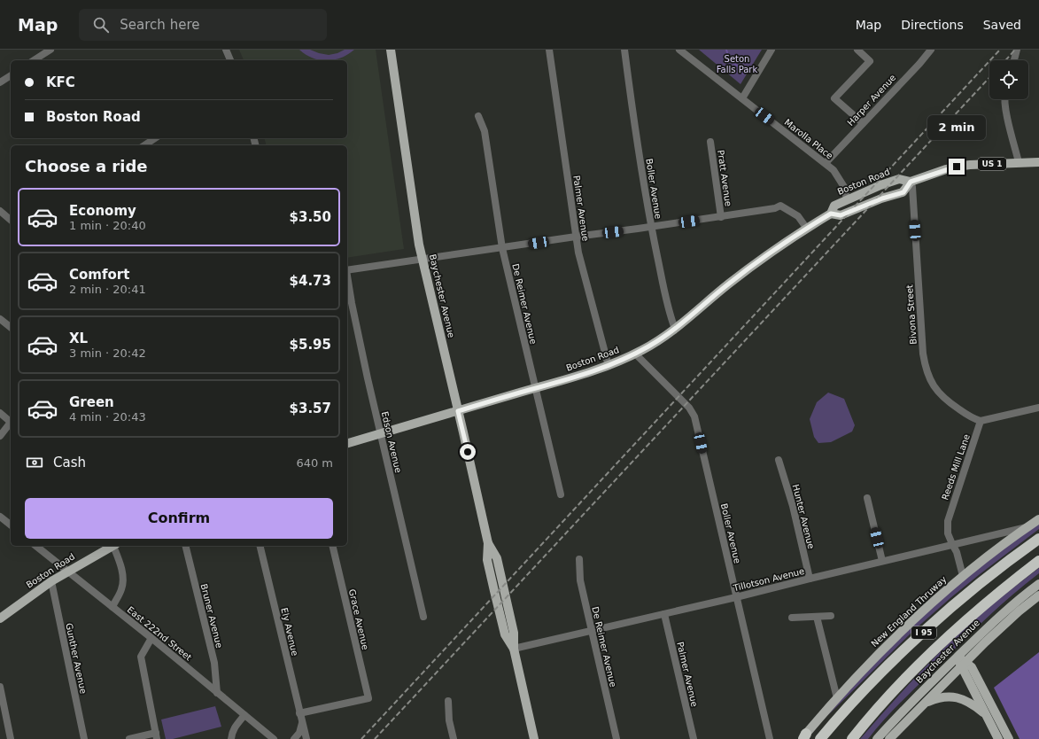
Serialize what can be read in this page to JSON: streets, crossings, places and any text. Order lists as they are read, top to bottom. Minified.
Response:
{"streets":{"highway":["I 95"],"main road":["US 1","Boston Road","Baychester Avenue","New England Thruway"],"street":["Harper Avenue","Marolla Place","Pratt Avenue","Boller Avenue","Palmer Avenue","De Reimer Avenue","Bivona Street","Edson Avenue","Reeds Mill Lane","Hunter Avenue","Tillotson Avenue","Bruner Avenue","Grace Avenue","Ely Avenue","East 222nd Street","Gunther Avenue"]},"crossings":[["Harper Avenue","Marolla Place"],["Marolla Place","Boston Road"],["Boston Road","Boller Avenue"],["Boston Road","Palmer Avenue"],["Boston Road","Baychester Avenue"],["Boston Road","De Reimer Avenue"],["Boston Road","Bivona Street"],["Boston Road","Edson Avenue"],["Boston Road","East 222nd Street"],["Boston Road","Gunther Avenue"],["Boller Avenue","Tillotson Avenue"],["Palmer Avenue","Tillotson Avenue"],["Baychester Avenue","Tillotson Avenue"],["De Reimer Avenue","Tillotson Avenue"],["Bivona Street","Reeds Mill Lane"],["Reeds Mill Lane","Tillotson Avenue"],["Reeds Mill Lane","New England Thruway"],["Hunter Avenue","Tillotson Avenue"],["Tillotson Avenue","New England Thruway"],["Bruner Avenue","East 222nd Street"],["Grace Avenue","Ely Avenue"]],"parks":["Seton Falls Park"],"page":{"header":"Map","search":"Search here","nav":["Map","Directions","Saved"],"banner":["KFC","Boston Road"],"bubble":"2 min","heading":"Choose a ride","list":[{"name":"Economy","note":"1 min · 20:40","value":"$3.50"},{"name":"Comfort","note":"2 min · 20:41","value":"$4.73"},{"name":"XL","note":"3 min · 20:42","value":"$5.95"},{"name":"Green","note":"4 min · 20:43","value":"$3.57"}],"pay":["Cash","640 m"],"buttons":"Confirm"}}
